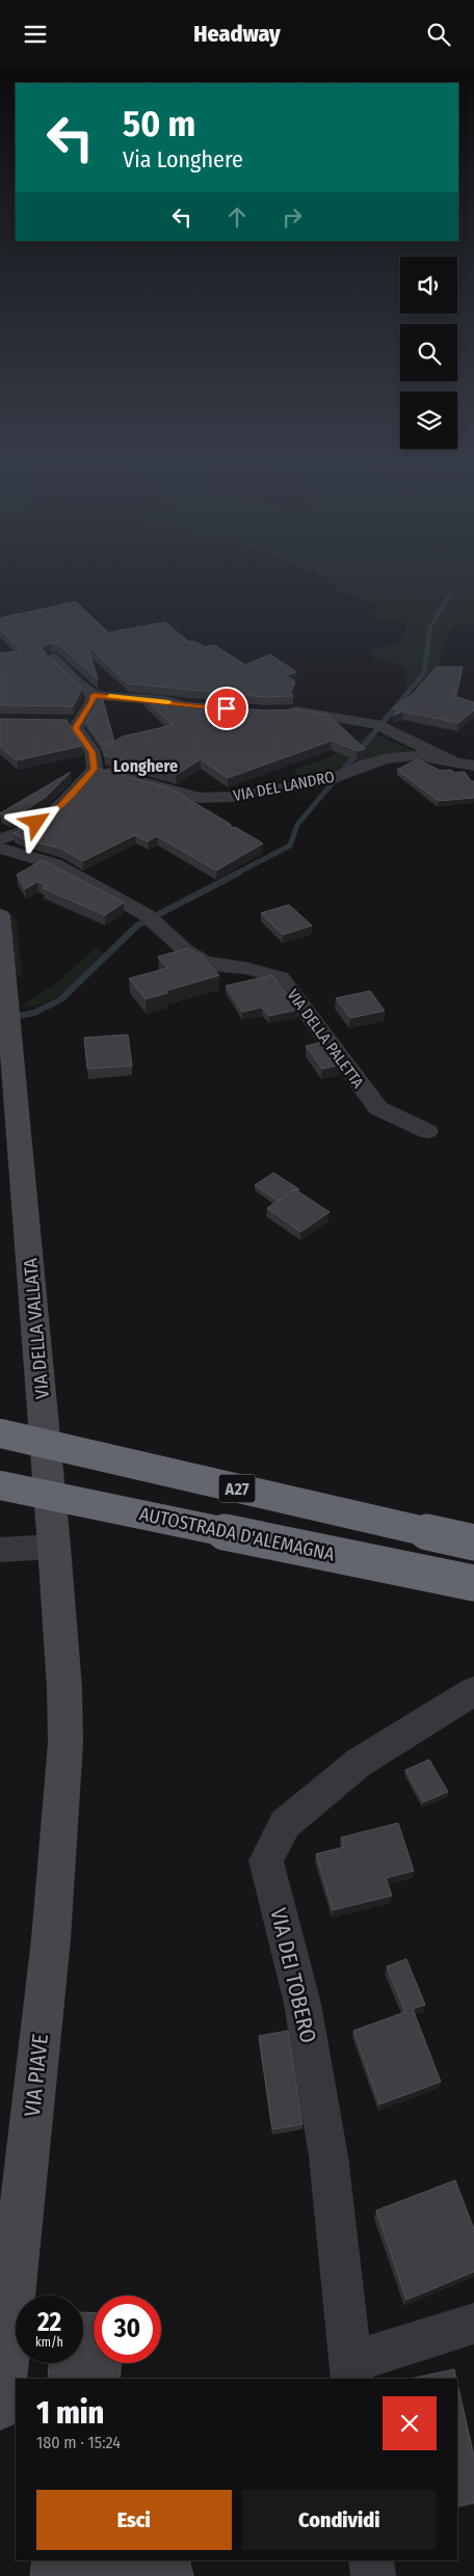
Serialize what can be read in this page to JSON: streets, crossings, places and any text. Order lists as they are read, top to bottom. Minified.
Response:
{"streets":{"highway":["A27","AUTOSTRADA D'ALEMAGNA"],"main road":["VIA DELLA VALLATA","VIA PIAVE"],"street":["VIA DEL LANDRO","VIA DELLA PALETTA","VIA DEI TOBERO"]},"crossings":[["VIA DELLA VALLATA","VIA PIAVE"]],"districts":["Longhere"],"page":{"header":"Headway","turn":["50 m","Via Longhere"],"speed":"22 km/h","limit":"30","heading":["1 min","180 m · 15:24"],"buttons":["Esci","Condividi"]}}
